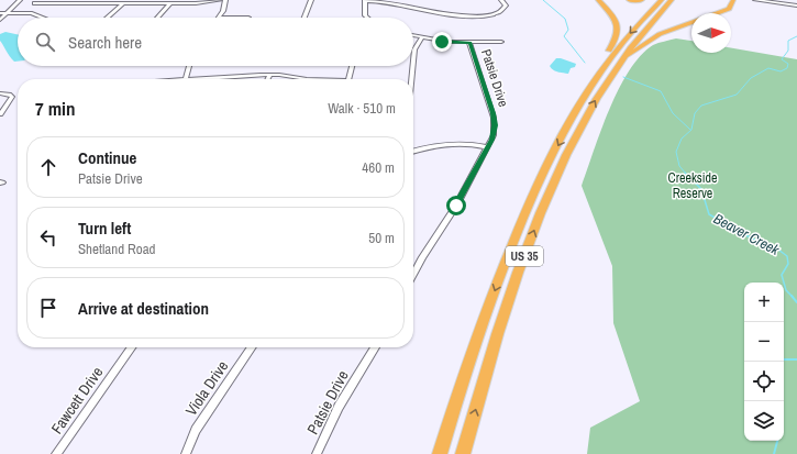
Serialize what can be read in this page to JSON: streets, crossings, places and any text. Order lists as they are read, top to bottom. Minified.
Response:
{"streets":{"highway":["US 35"],"street":["Patsie Drive","Viola Drive","Fawcett Drive"]},"water":["Beaver Creek"],"parks":["Creekside Reserve"],"north":"right","page":{"search":"Search here","heading":["7 min","Walk · 510 m"],"list":[["Continue","Patsie Drive","460 m"],["Turn left","Shetland Road","50 m"],"Arrive at destination"],"map_buttons":["+","−"]}}
